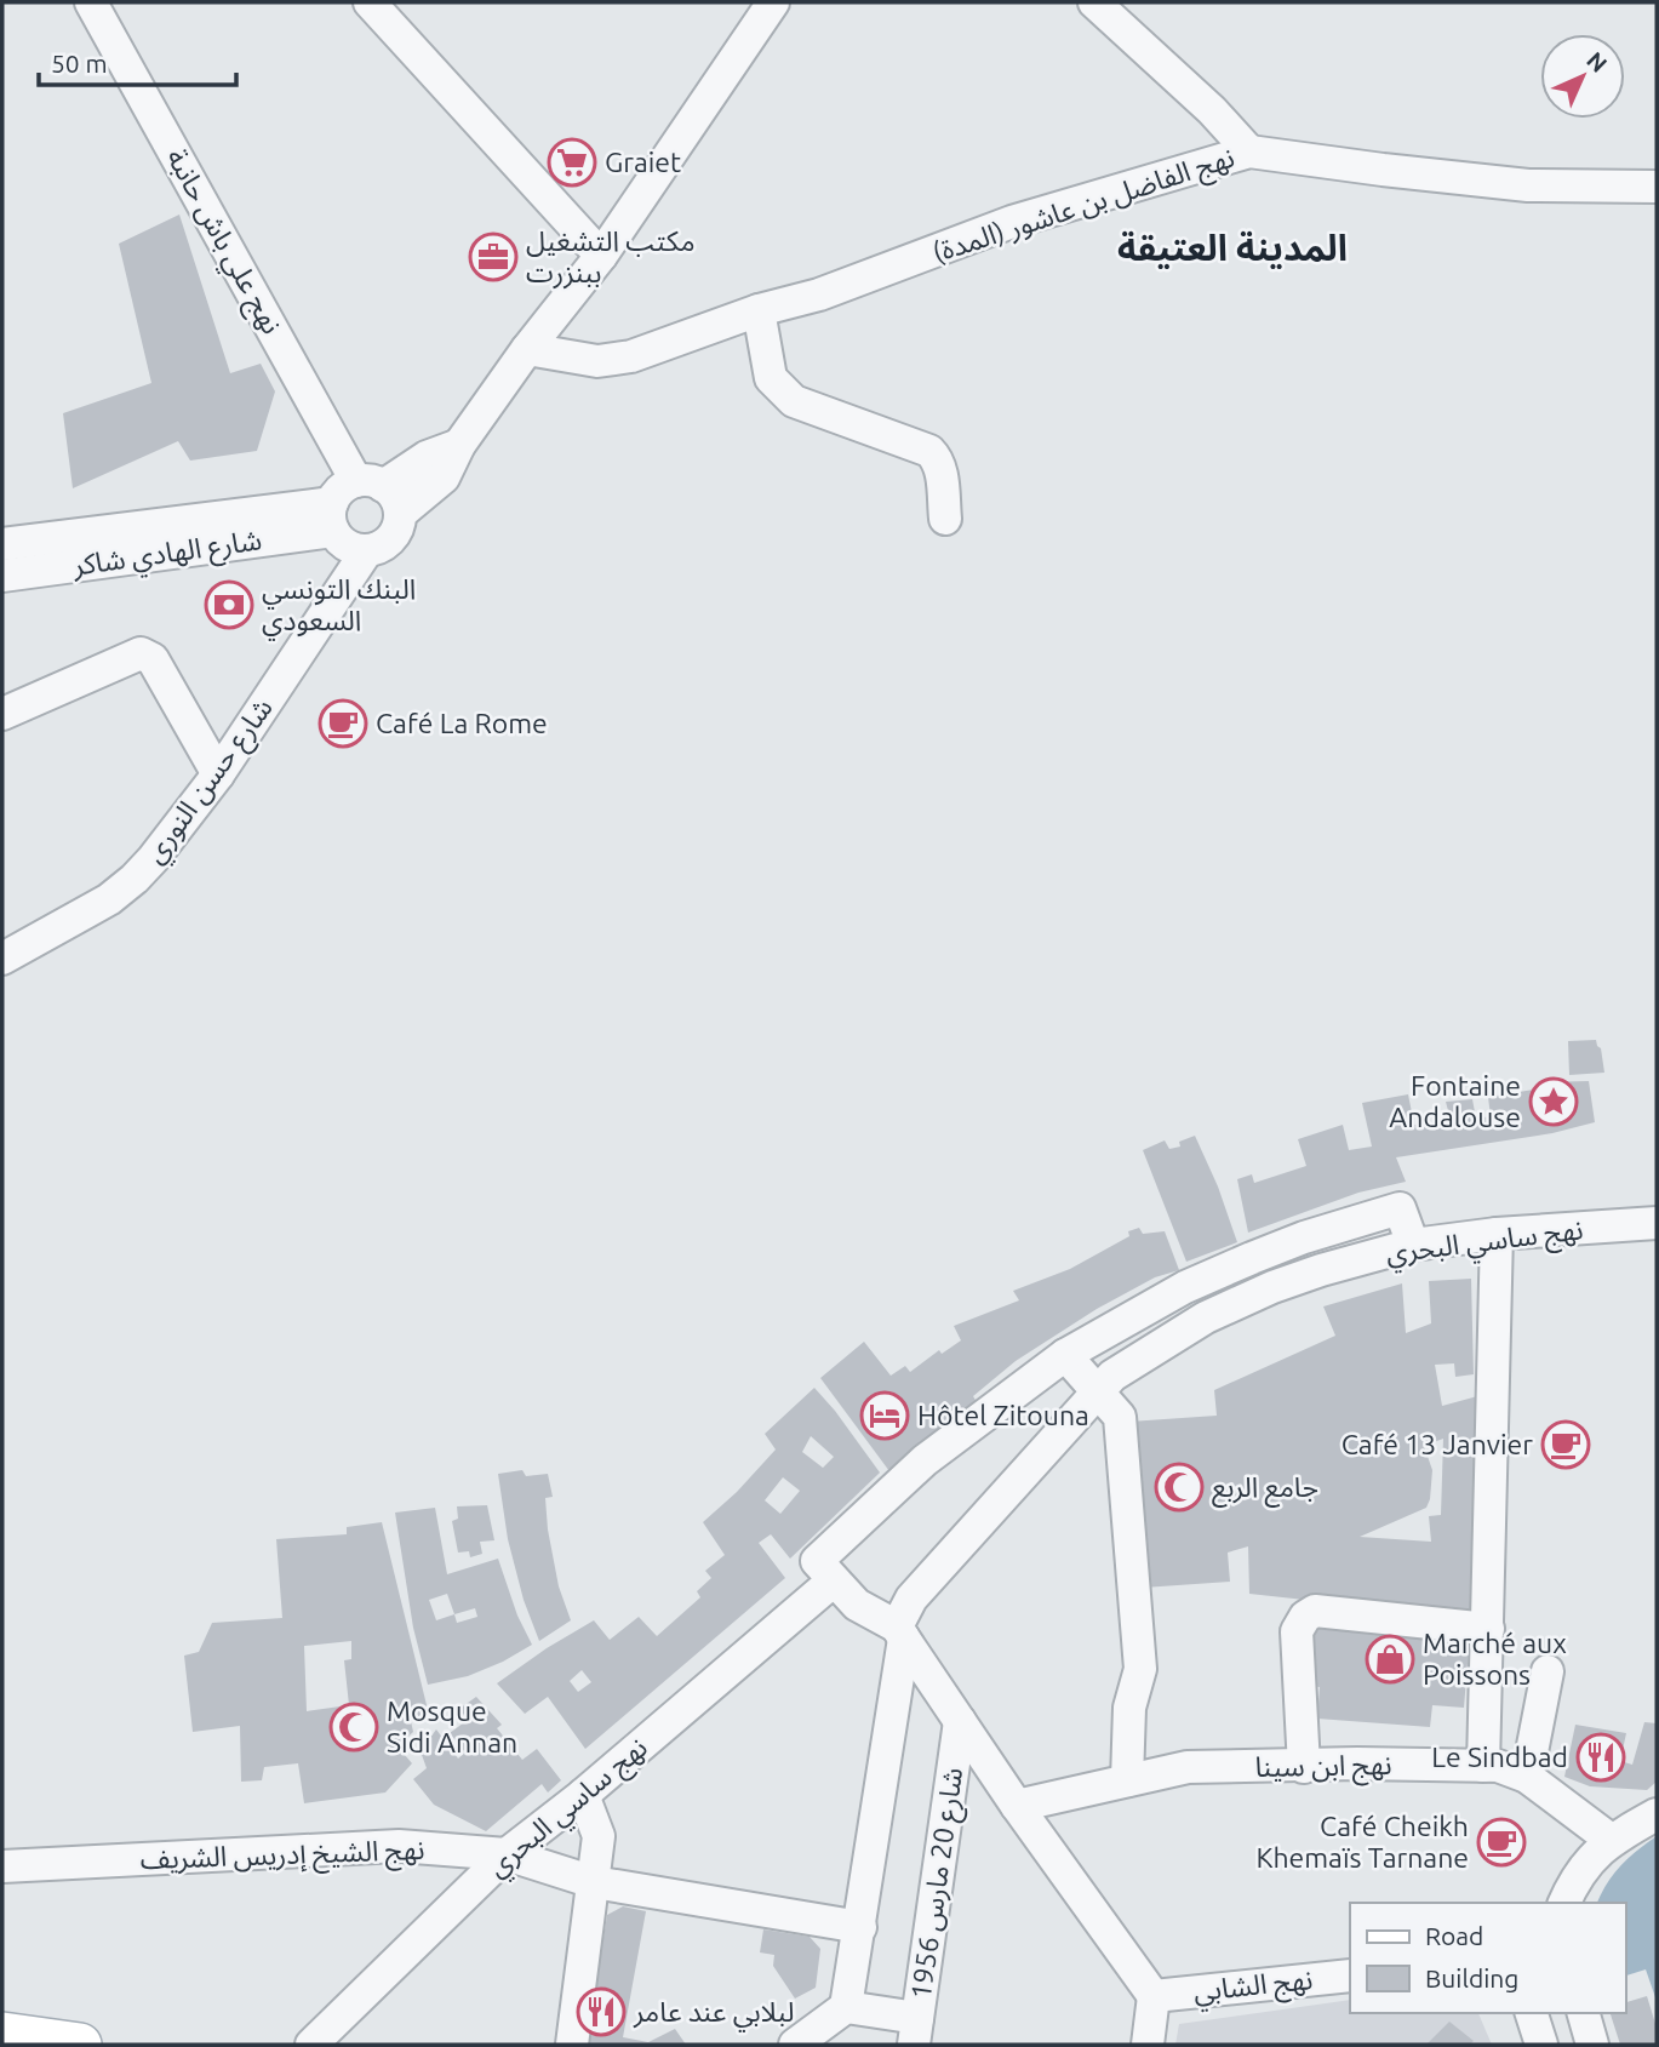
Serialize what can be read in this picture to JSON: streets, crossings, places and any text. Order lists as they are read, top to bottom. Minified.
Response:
{"streets":{"street":["نهج الفاضل بن عاشور (المدة)","نهج علي باش حانبة","شارع الهادي شاكر","شارع حسن النوري","نهج ساسي البحري","نهج ابن سينا","نهج الشيخ إدريس الشريف","شارع 20 مارس 1956","نهج الشابي"]},"crossings":[["نهج علي باش حانبة","شارع الهادي شاكر"],["نهج علي باش حانبة","شارع حسن النوري"],["شارع الهادي شاكر","شارع حسن النوري"],["نهج ساسي البحري","نهج الشيخ إدريس الشريف"]],"districts":["المدينة العتيقة"],"places":{"supermarket":["Graiet"],"office":["مكتب التشغيل ببنزرت"],"bank":["البنك التونسي السعودي"],"cafe":["Café La Rome","Café 13 Janvier","Café Cheikh Khemaïs Tarnane"],"place":["Fontaine Andalouse"],"hotel":["Hôtel Zitouna"],"mosque":["جامع الربع","Mosque Sidi Annan"],"shop":["Marché aux Poissons"],"restaurant":["Le Sindbad","لبلابي عند عامر"]},"legend":["Road","Building"],"scale_bar":"50 m","north":"top right"}
